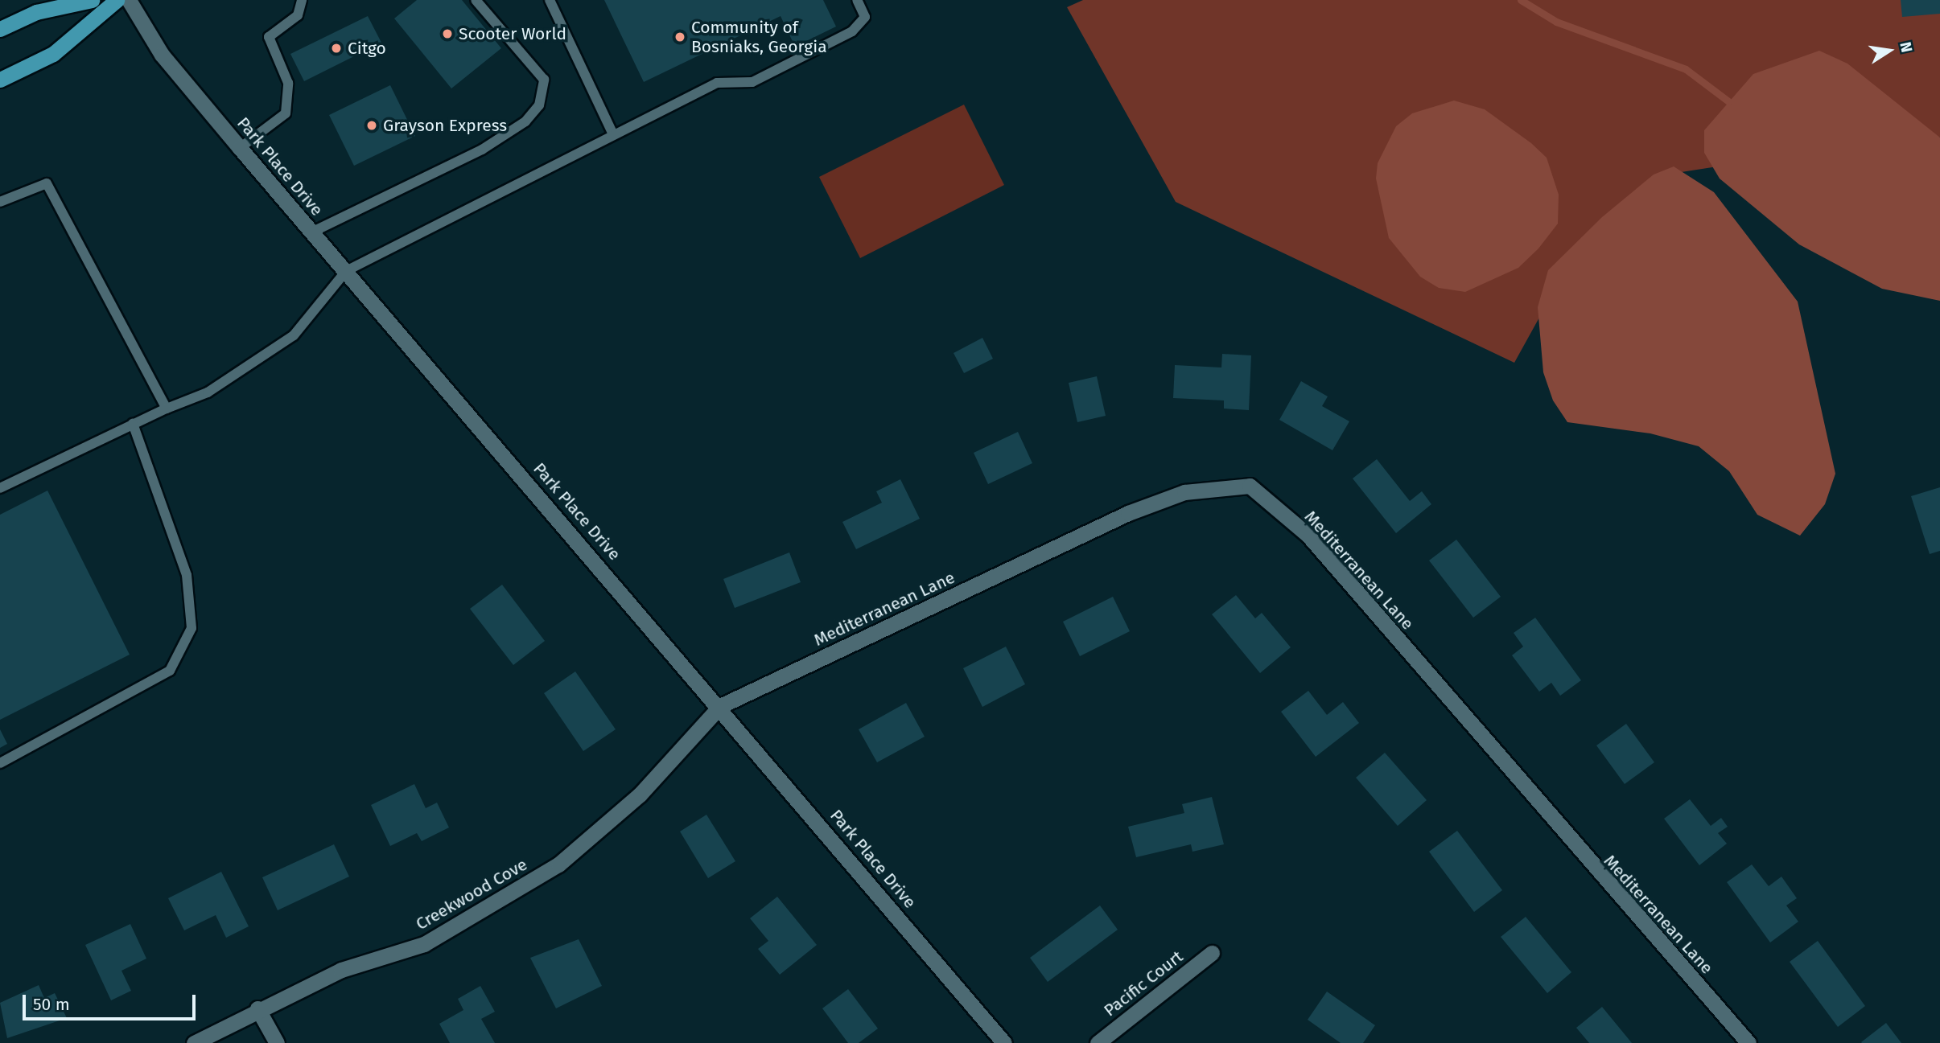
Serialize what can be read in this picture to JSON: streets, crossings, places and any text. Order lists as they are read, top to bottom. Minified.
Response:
{"streets":{"street":["Park Place Drive","Mediterranean Lane","Creekwood Cove","Pacific Court"]},"crossings":[["Park Place Drive","Mediterranean Lane"],["Park Place Drive","Creekwood Cove"],["Mediterranean Lane","Creekwood Cove"]],"places":["Scooter World","Community of Bosniaks, Georgia","Citgo","Grayson Express"],"scale_bar":"50 m","north":"right"}
